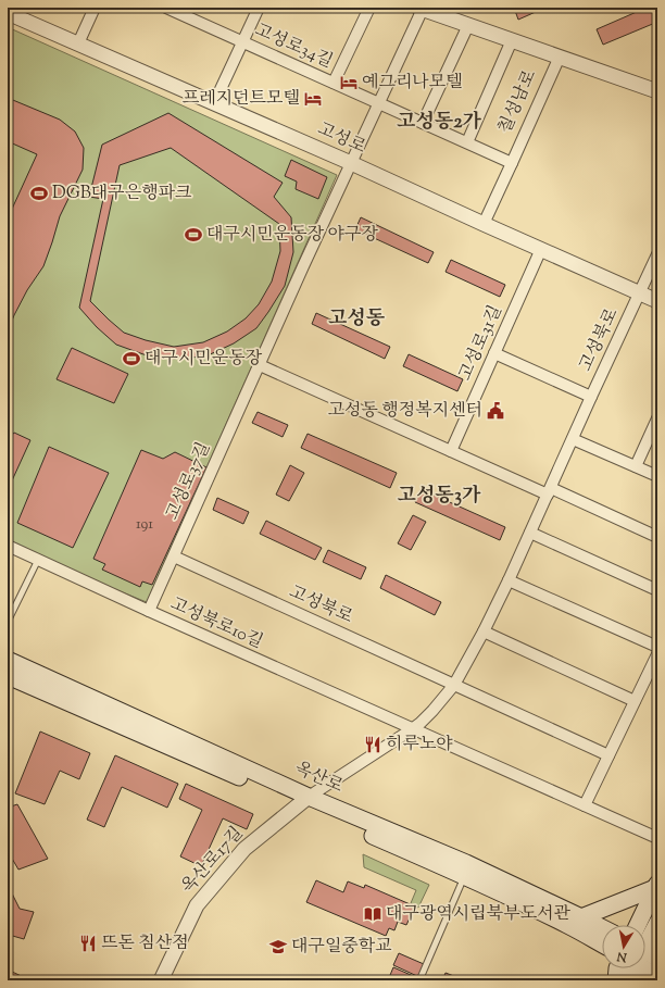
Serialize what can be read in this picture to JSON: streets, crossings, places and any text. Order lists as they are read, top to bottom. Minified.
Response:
{"streets":{"main road":["옥산로"],"street":["고성로34길","칠성남로","고성로","고성북로","고성로31길","고성로37길","고성북로10길","옥산로17길"]},"crossings":[["고성로34길","칠성남로"],["칠성남로","고성로"],["칠성남로","고성로37길"],["고성로","고성북로"],["고성로","고성로31길"],["고성로","고성로37길"],["고성북로","고성로37길"],["고성북로","고성북로10길"],["고성북로","옥산로"],["고성북로","옥산로17길"],["고성로37길","고성북로10길"],["옥산로","옥산로17길"]],"districts":["고성동2가","고성동","고성동3가"],"places":{"hotel":["예그리나모텔","프레지던트모텔"],"sports":["DGB대구은행파크","대구시민운동장 야구장","대구시민운동장"],"public building":["고성동 행정복지센터"],"restaurant":["히루노야","뜨돈 침산점"],"library":["대구광역시립북부도서관"],"school or university":["대구일중학교"]},"house_numbers":["191"],"north":"bottom"}
